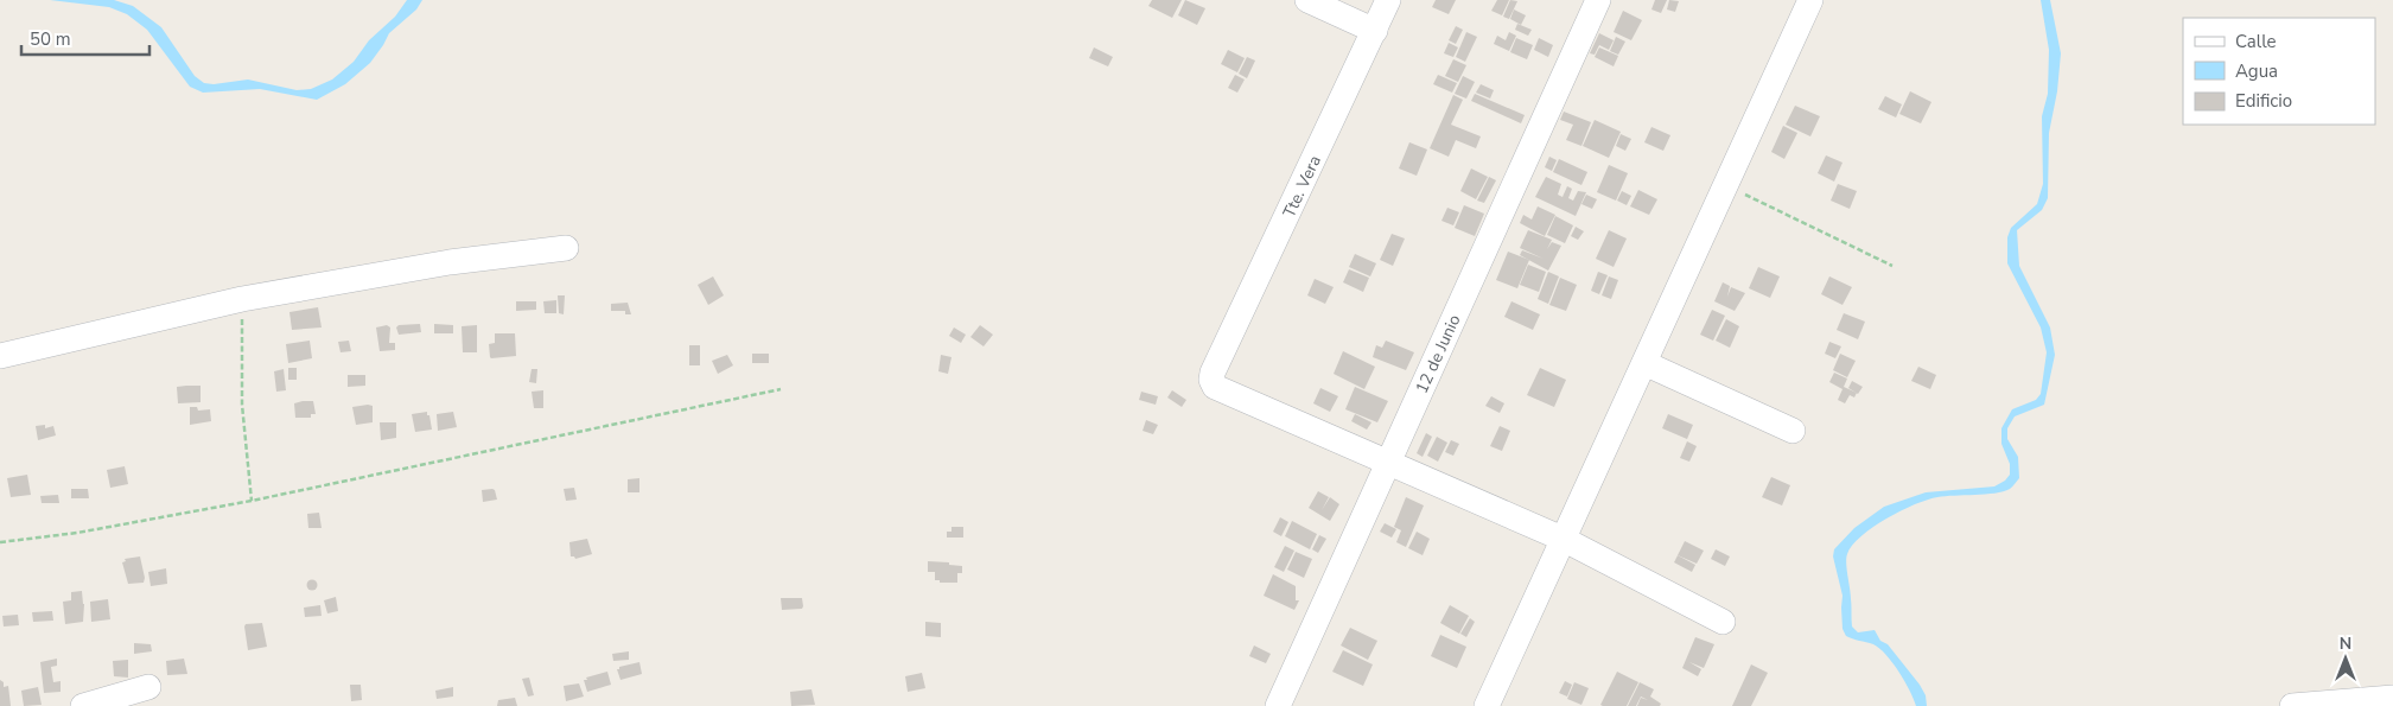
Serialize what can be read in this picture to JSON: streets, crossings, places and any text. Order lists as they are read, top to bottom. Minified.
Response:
{"streets":{"street":["Tte. Vera","12 de Junio"]},"crossings":[["Tte. Vera","12 de Junio"]],"legend":["Calle","Agua","Edificio"],"scale_bar":"50 m","north":"top"}
